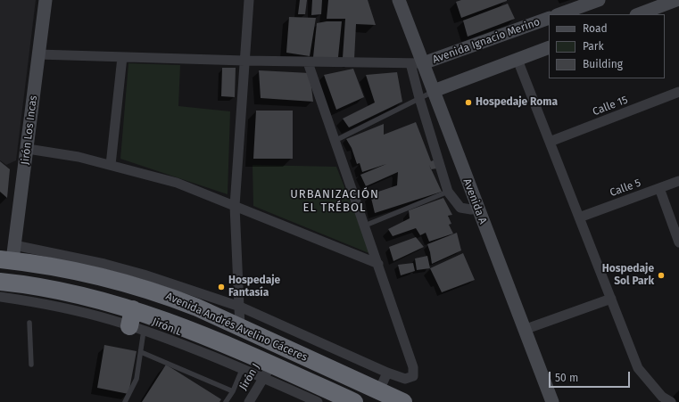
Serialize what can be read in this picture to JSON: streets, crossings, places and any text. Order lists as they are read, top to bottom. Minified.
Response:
{"streets":{"highway":["Avenida Andrés Avelino Cáceres"],"street":["Avenida Ignacio Merino","Calle 15","Jirón Los Incas","Calle 5","Avenida A","Jirón L","Jirón J"]},"crossings":[["Avenida Ignacio Merino","Avenida A"],["Jirón Los Incas","Avenida Andrés Avelino Cáceres"],["Jirón L","Avenida Andrés Avelino Cáceres"],["Jirón L","Jirón J"],["Avenida Andrés Avelino Cáceres","Jirón J"]],"districts":["URBANIZACIÓN EL TRÉBOL"],"places":["Hospedaje Roma","Hospedaje Sol Park","Hospedaje Fantasía"],"legend":["Road","Park","Building"],"scale_bar":"50 m"}
